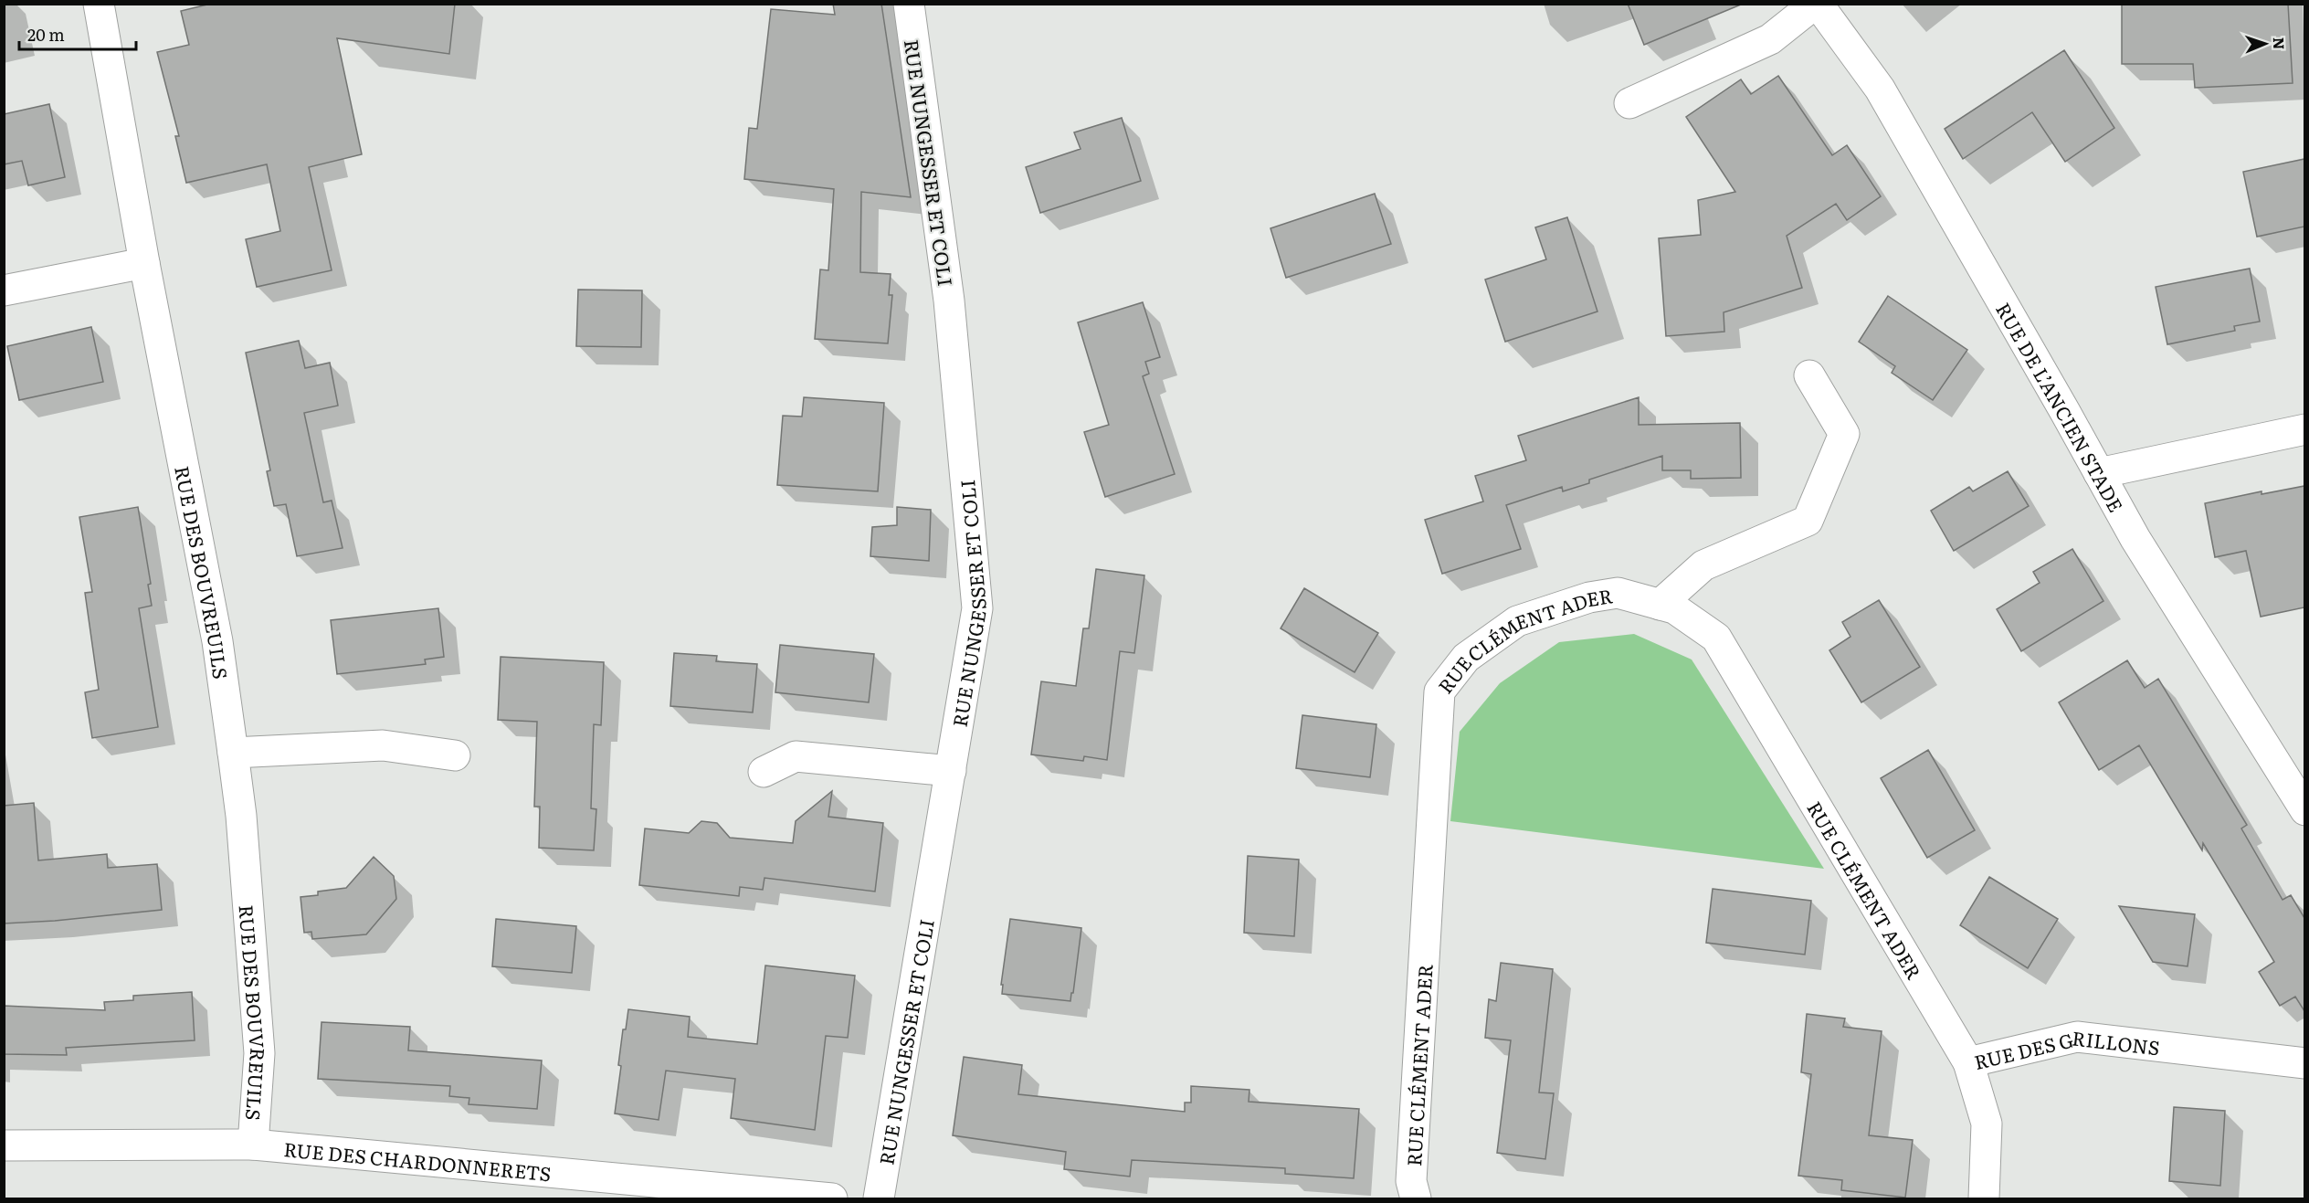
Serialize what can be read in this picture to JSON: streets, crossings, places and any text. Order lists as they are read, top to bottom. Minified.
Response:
{"streets":{"street":["RUE NUNGESSER ET COLI","RUE DE L’ANCIEN STADE","RUE DES BOUVREUILS","RUE CLÉMENT ADER","RUE DES GRILLONS","RUE DES CHARDONNERETS"]},"crossings":[["RUE DES BOUVREUILS","RUE DES CHARDONNERETS"],["RUE CLÉMENT ADER","RUE DES GRILLONS"]],"scale_bar":"20 m","north":"right"}
